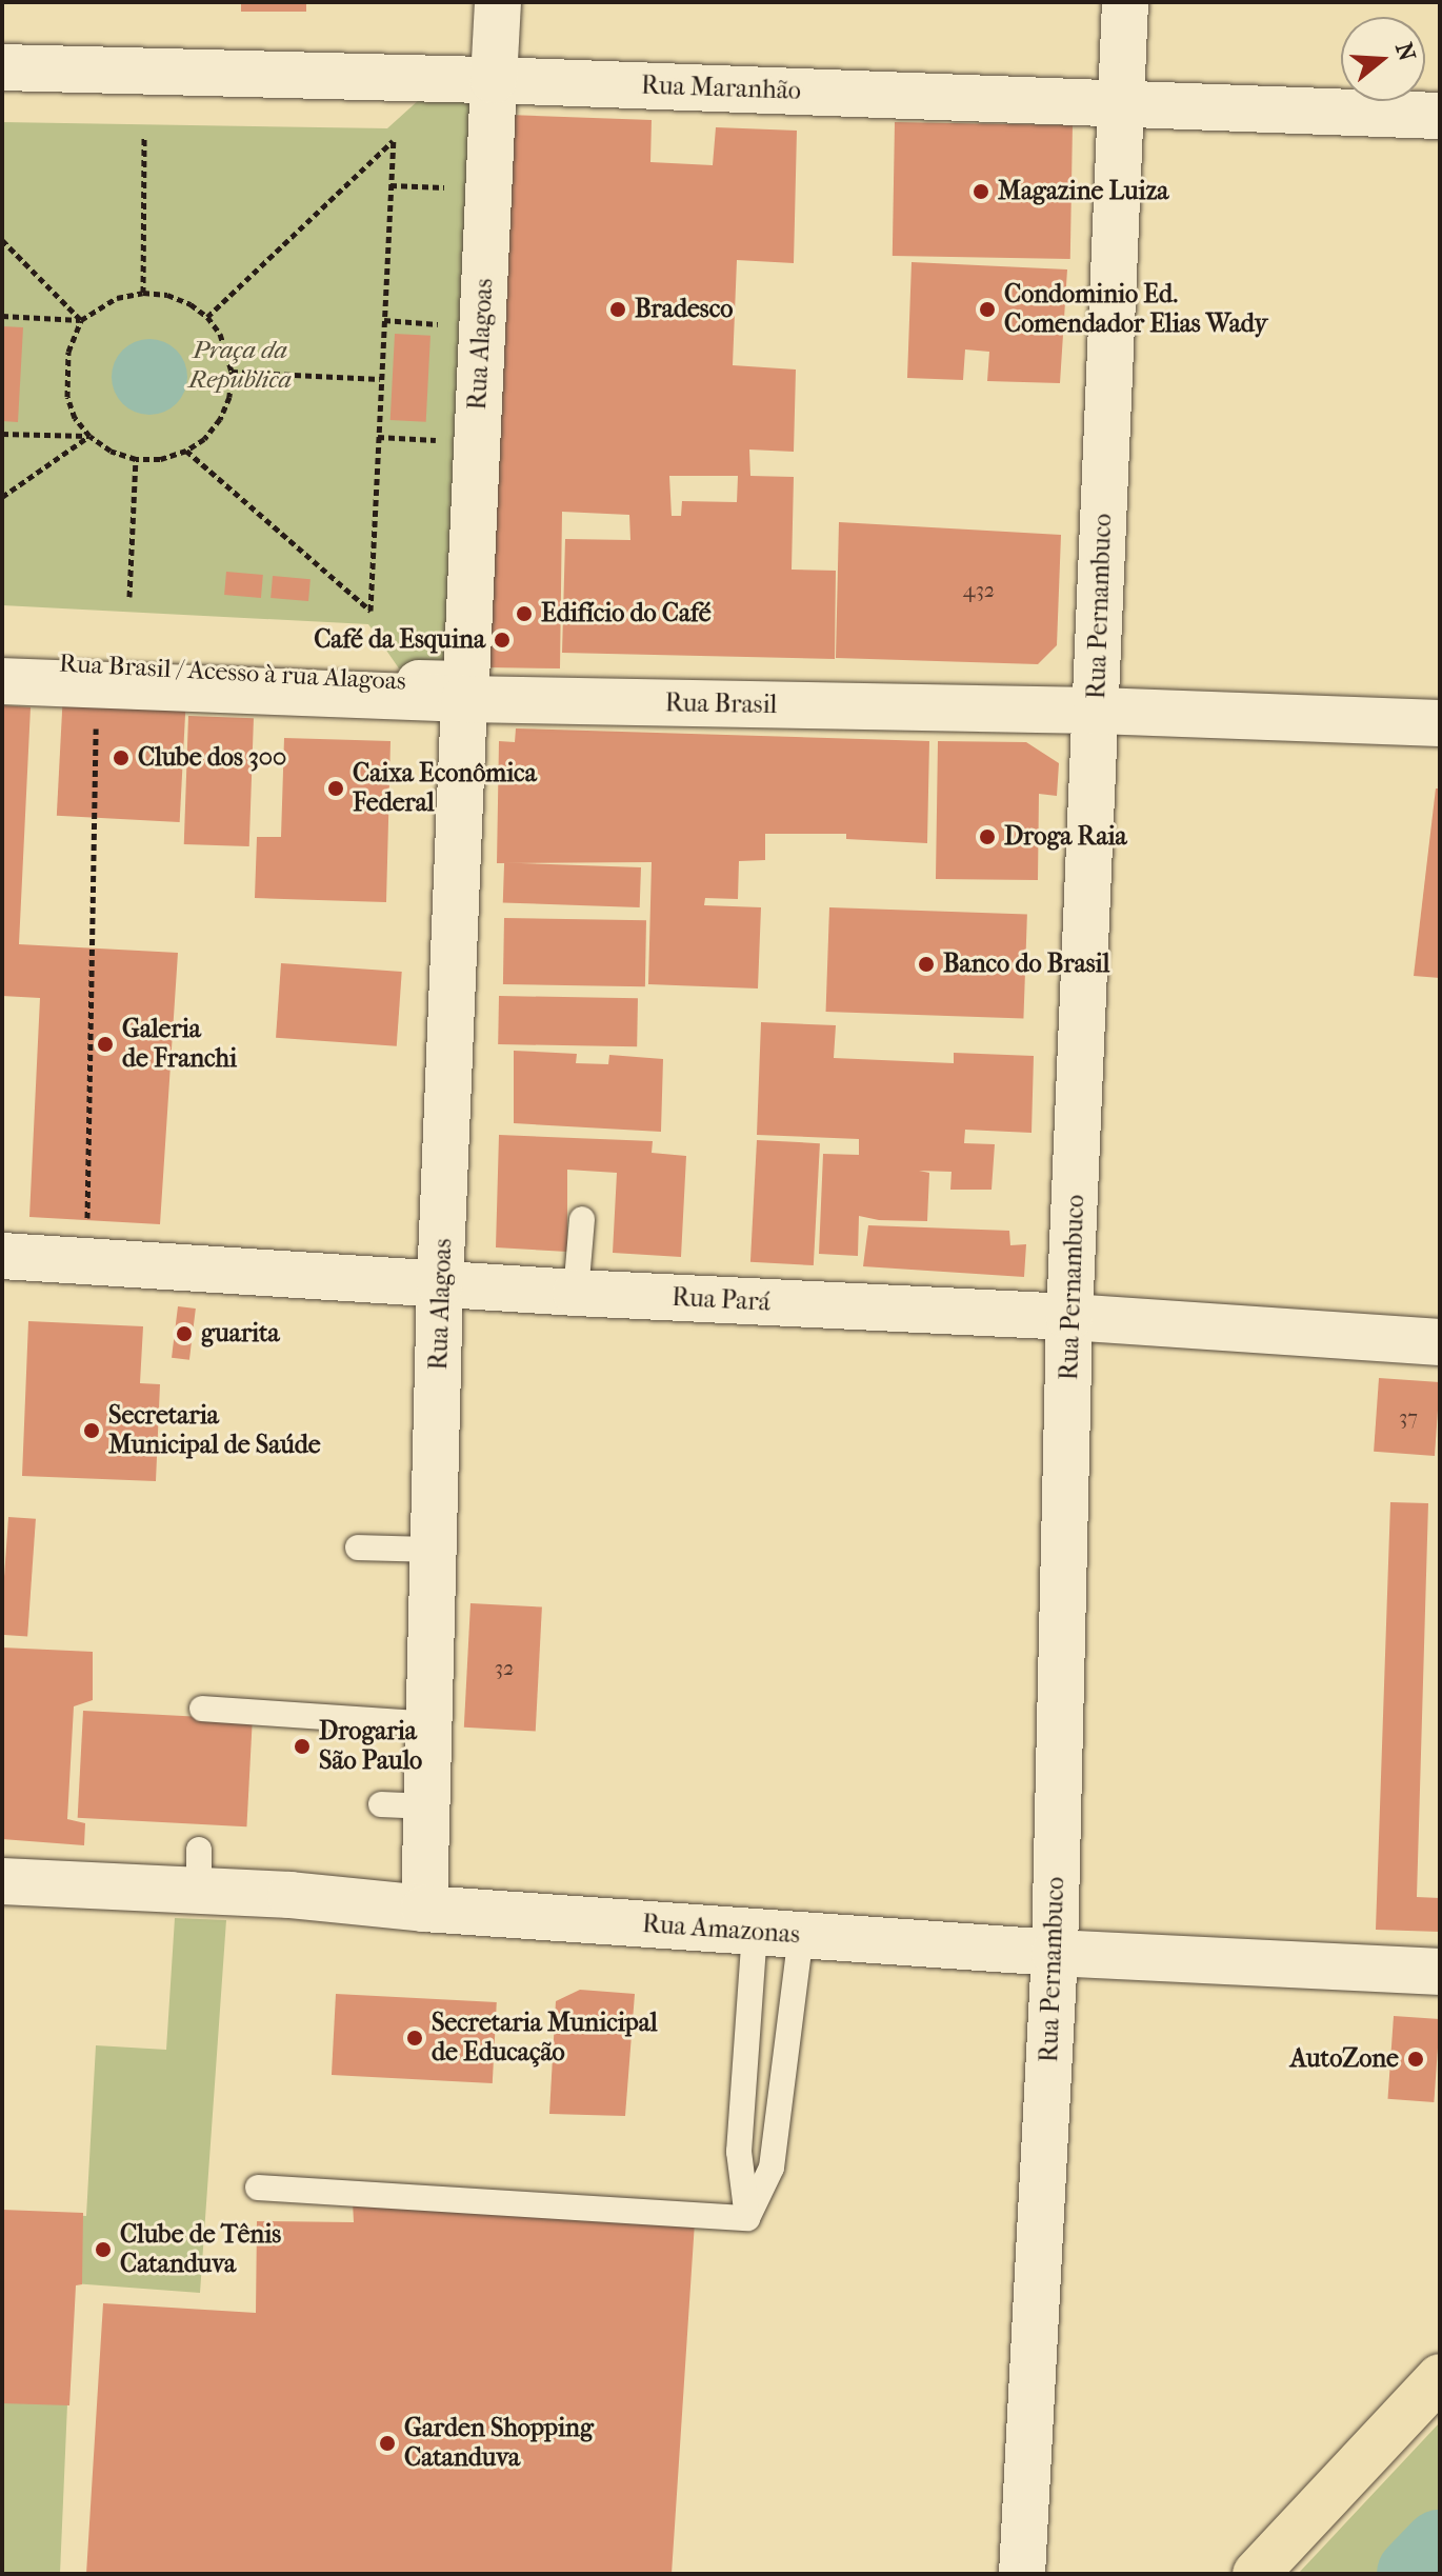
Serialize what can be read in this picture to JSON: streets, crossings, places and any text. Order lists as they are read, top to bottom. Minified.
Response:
{"streets":{"street":["Rua Maranhão","Rua Alagoas","Rua Pernambuco","Rua Brasil / Acesso à rua Alagoas","Rua Brasil","Rua Pará","Rua Amazonas"]},"crossings":[["Rua Maranhão","Rua Alagoas"],["Rua Maranhão","Rua Pernambuco"],["Rua Alagoas","Rua Brasil / Acesso à rua Alagoas"],["Rua Alagoas","Rua Brasil"],["Rua Alagoas","Rua Pará"],["Rua Alagoas","Rua Amazonas"],["Rua Pernambuco","Rua Brasil"],["Rua Pernambuco","Rua Pará"],["Rua Pernambuco","Rua Amazonas"],["Rua Brasil / Acesso à rua Alagoas","Rua Brasil"]],"parks":["Praça da Republica"],"places":["Magazine Luiza","Bradesco","Condominio Ed. Comendador Elias Wady","Edifício do Café","Café da Esquina","Clube dos 300","Caixa Econômica Federal","Droga Raia","Banco do Brasil","Galeria de Franchi","guarita","Secretaria Municipal de Saúde","Drogaria São Paulo","Secretaria Municipal de Educação","AutoZone","Clube de Tênis Catanduva","Garden Shopping Catanduva"],"house_numbers":["432","37","32"],"north":"right"}
